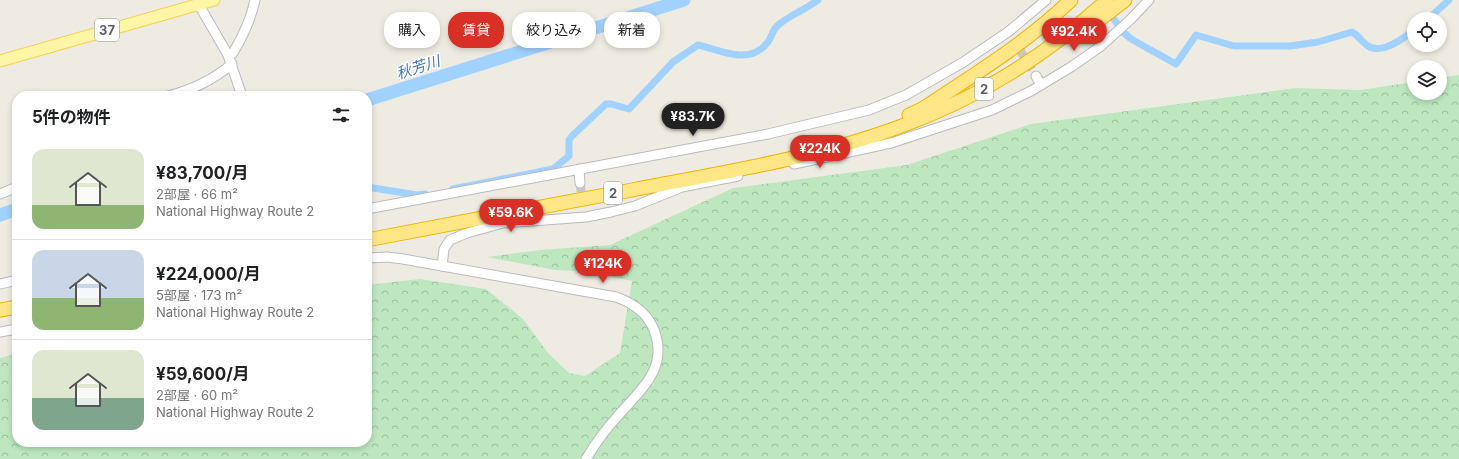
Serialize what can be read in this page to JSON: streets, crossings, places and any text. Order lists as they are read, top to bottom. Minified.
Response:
{"streets":{"highway":["2"],"main road":["37"]},"water":["秋芳川"],"page":{"chip":["購入","賃貸","絞り込み","新着"],"price":["¥92.4K","¥83.7K","¥224K","¥59.6K","¥124K"],"heading":"5件の物件","list":[{"name":"¥83,700/月","note":"2部屋 · 66 m² · National Highway Route 2"},{"name":"¥224,000/月","note":"5部屋 · 173 m² · National Highway Route 2"},{"name":"¥59,600/月","note":"2部屋 · 60 m² · National Highway Route 2"}]}}
